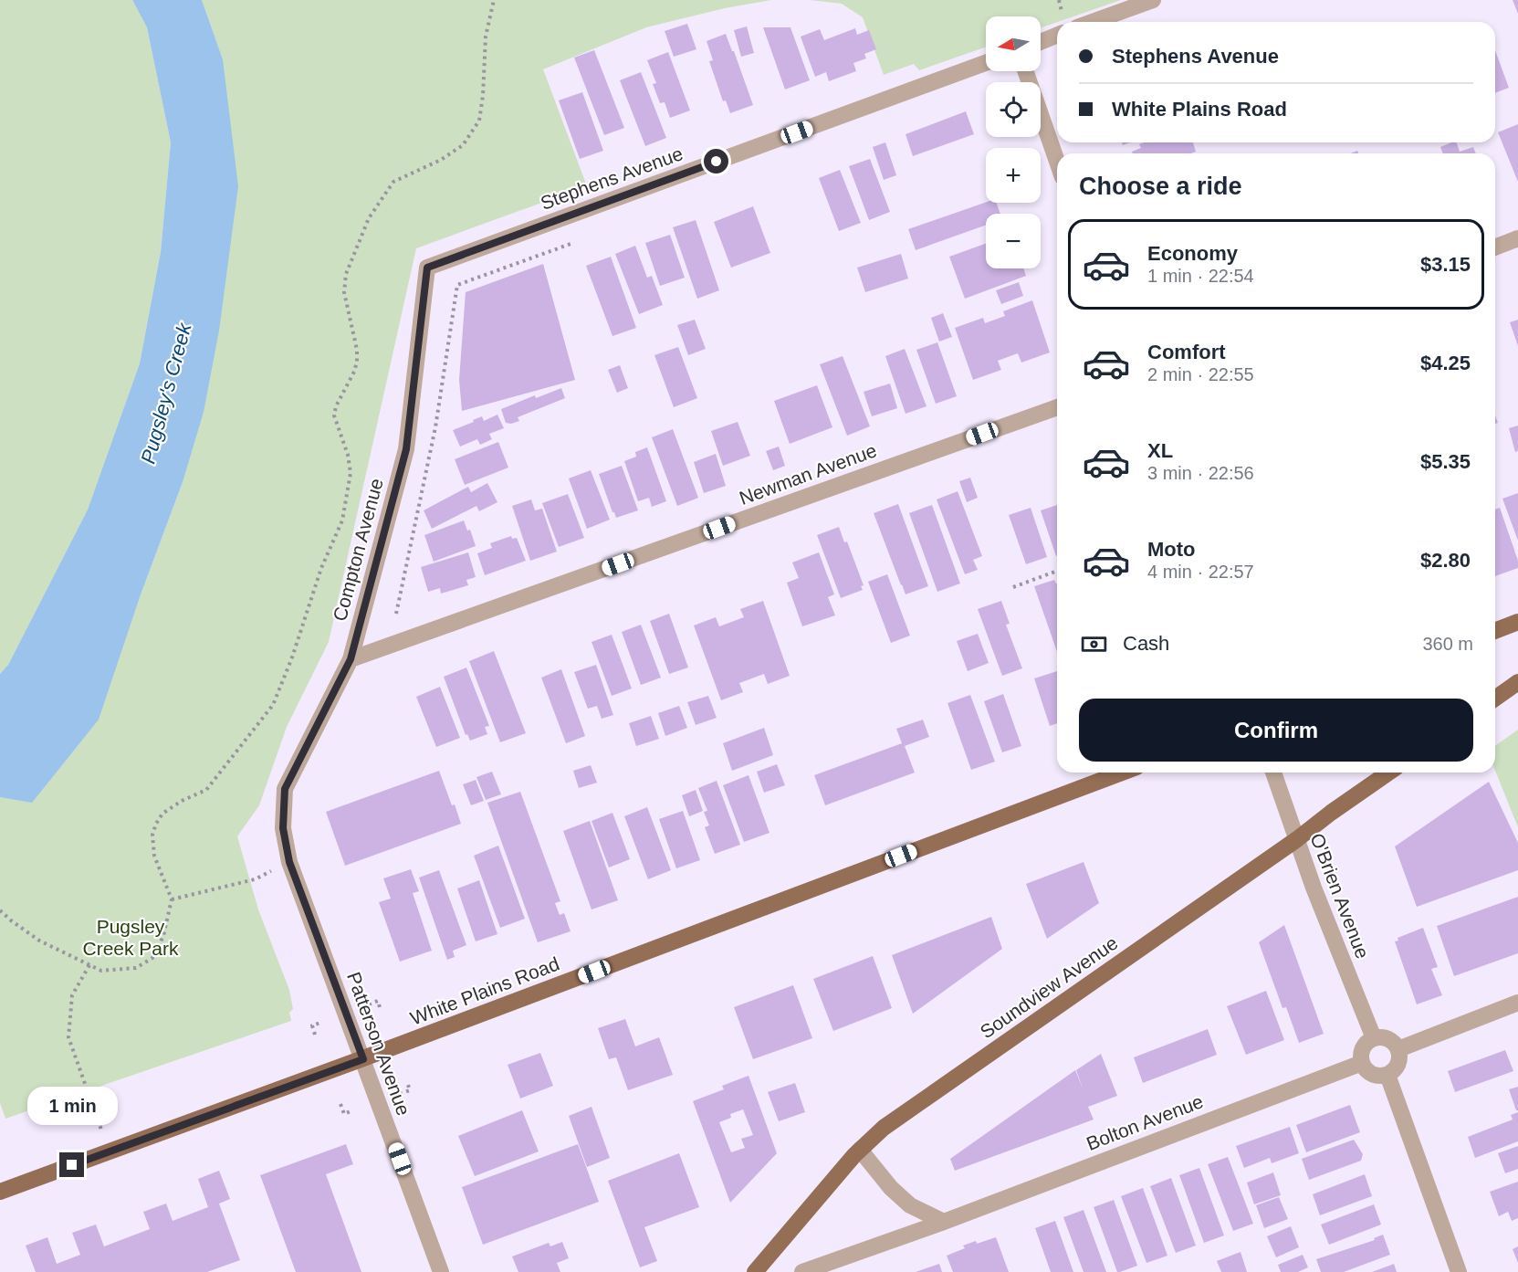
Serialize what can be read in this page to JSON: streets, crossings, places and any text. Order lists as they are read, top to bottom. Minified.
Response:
{"streets":{"main road":["Soundview Avenue","White Plains Road"],"street":["Stephens Avenue","Newman Avenue","Compton Avenue","O'Brien Avenue","Patterson Avenue","Bolton Avenue"]},"crossings":[["Stephens Avenue","Compton Avenue"],["Newman Avenue","Compton Avenue"],["Compton Avenue","Patterson Avenue"],["O'Brien Avenue","Soundview Avenue"],["O'Brien Avenue","Bolton Avenue"],["White Plains Road","Patterson Avenue"]],"water":["Pugsley's Creek"],"parks":["Pugsley Creek Park"],"north":"left","page":{"map_buttons":["+","−"],"banner":["Stephens Avenue","White Plains Road"],"heading":"Choose a ride","list":[{"name":"Economy","note":"1 min · 22:54","value":"$3.15"},{"name":"Comfort","note":"2 min · 22:55","value":"$4.25"},{"name":"XL","note":"3 min · 22:56","value":"$5.35"},{"name":"Moto","note":"4 min · 22:57","value":"$2.80"}],"pay":["Cash","360 m"],"buttons":"Confirm","bubble":"1 min"}}
